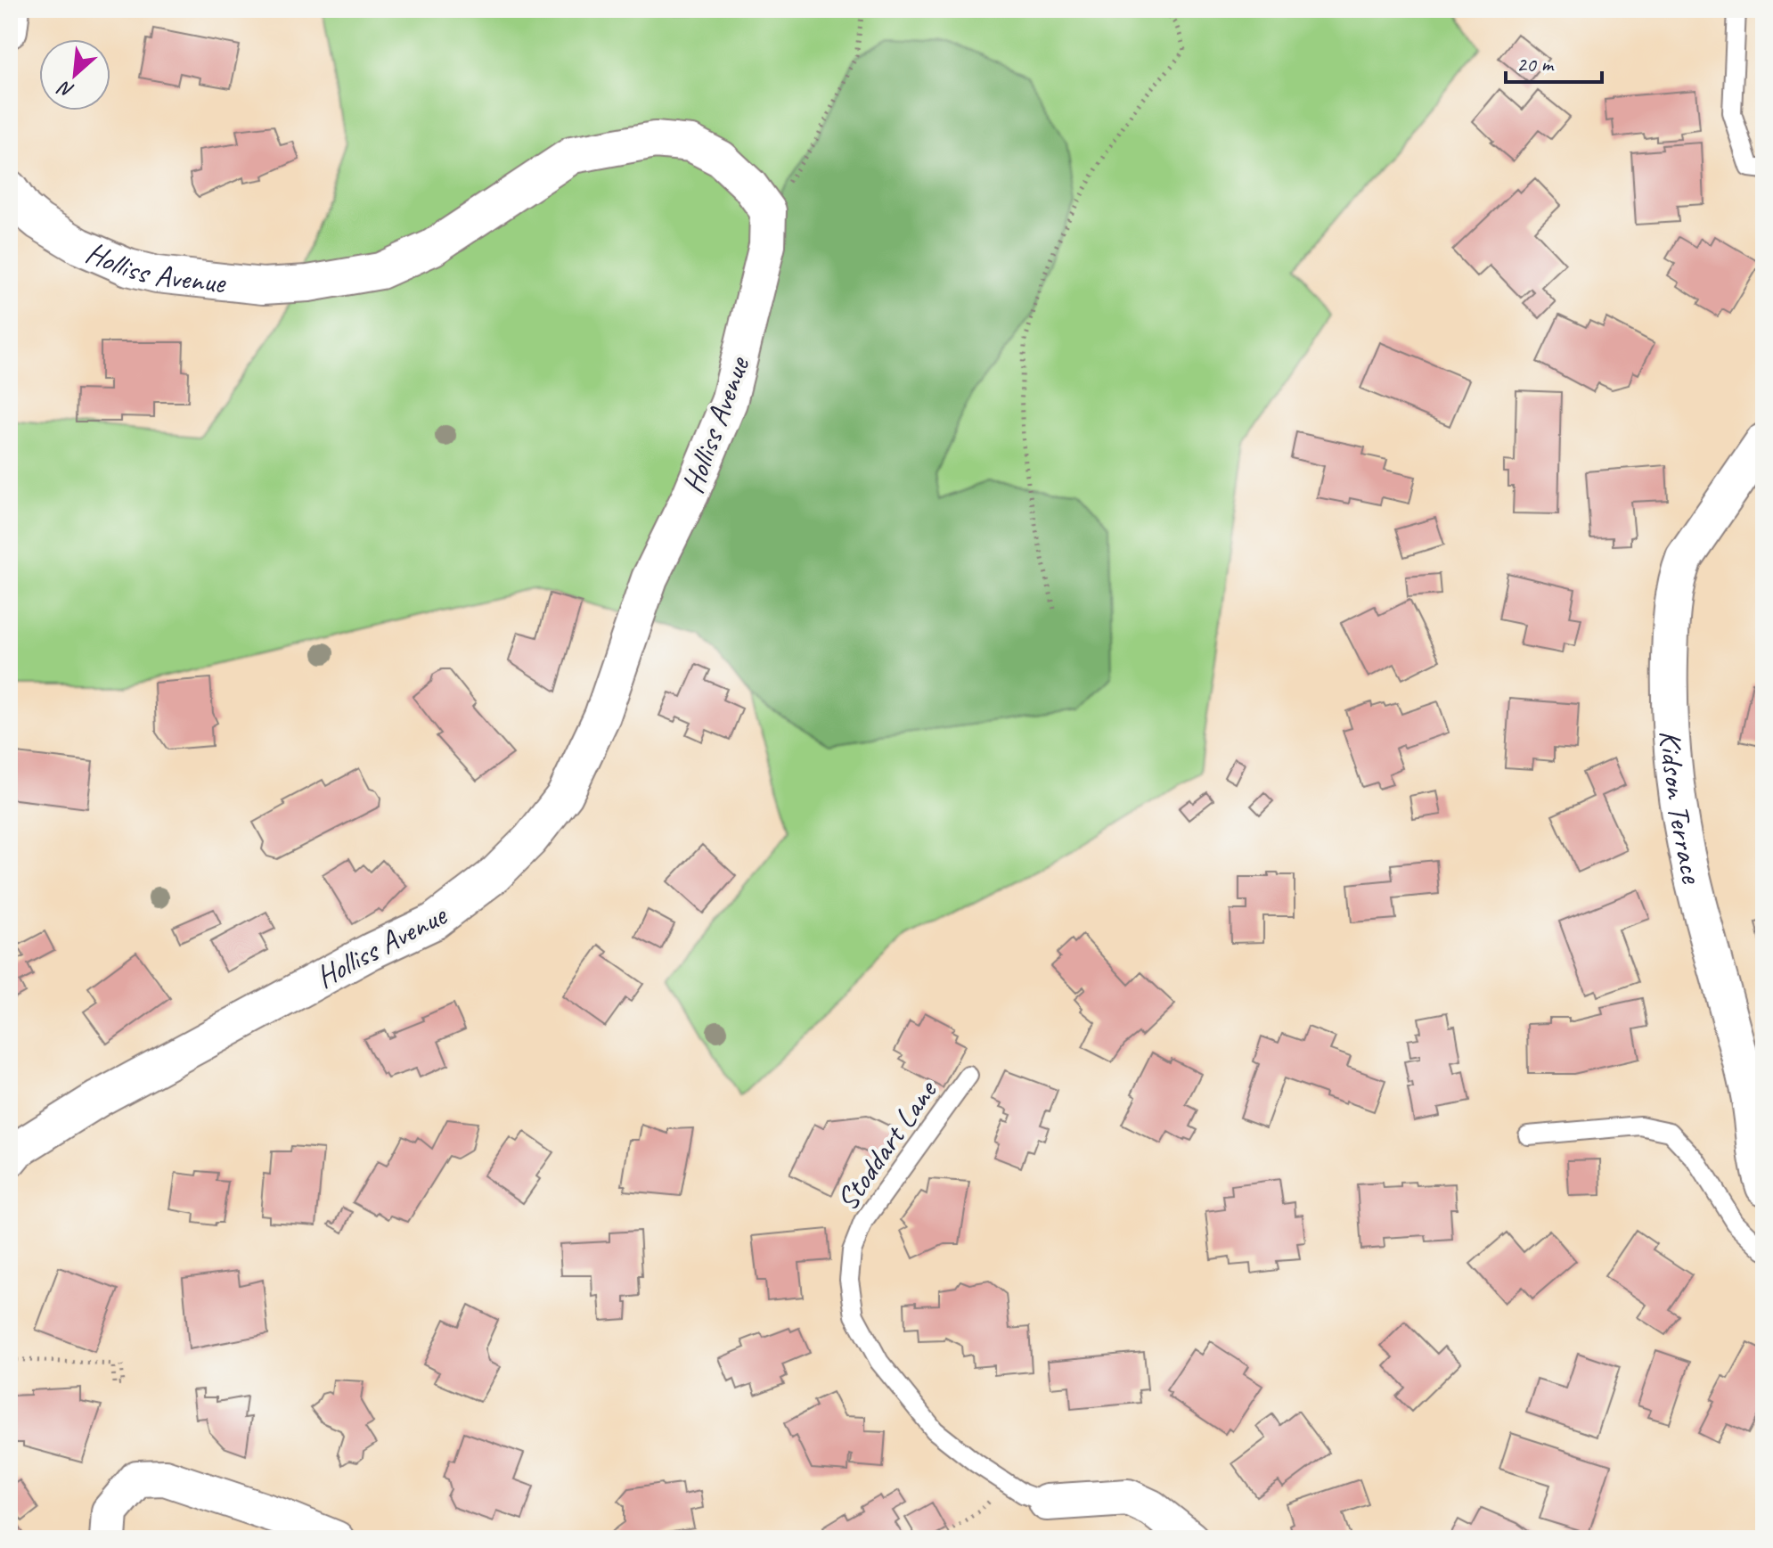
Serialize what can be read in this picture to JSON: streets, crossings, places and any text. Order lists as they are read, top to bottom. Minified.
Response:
{"streets":{"street":["Holliss Avenue","Kidson Terrace"],"lane":["Stoddart Lane"]},"scale_bar":"20 m","north":"bottom left"}
